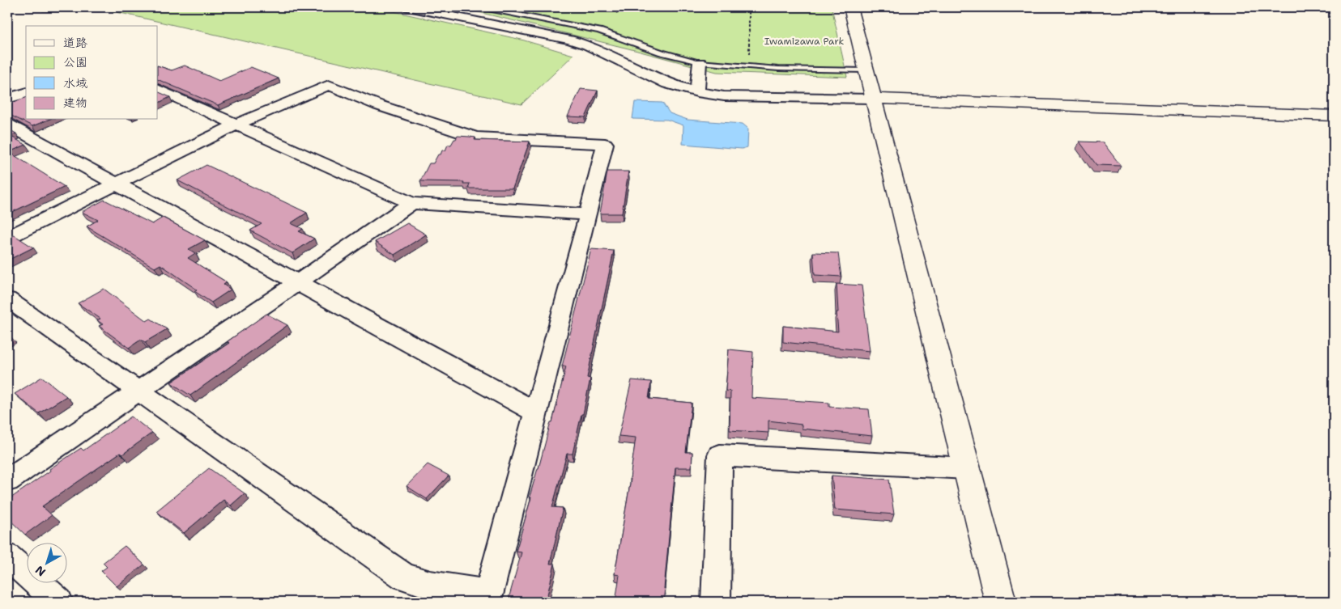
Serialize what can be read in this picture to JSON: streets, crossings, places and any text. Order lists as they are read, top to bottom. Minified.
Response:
{"parks":["Iwamizawa Park"],"legend":["道路","公園","水域","建物"],"north":"bottom left"}
